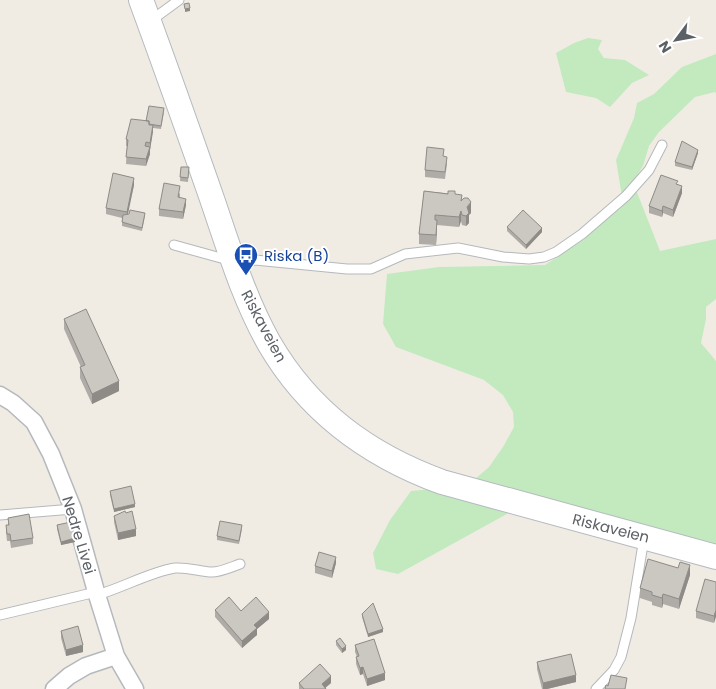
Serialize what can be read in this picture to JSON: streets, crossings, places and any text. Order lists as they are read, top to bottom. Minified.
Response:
{"streets":{"main road":["Riskaveien"],"street":["Nedre Livei"]},"places":{"bus stop":["Riska (B)"]},"north":"bottom left"}
